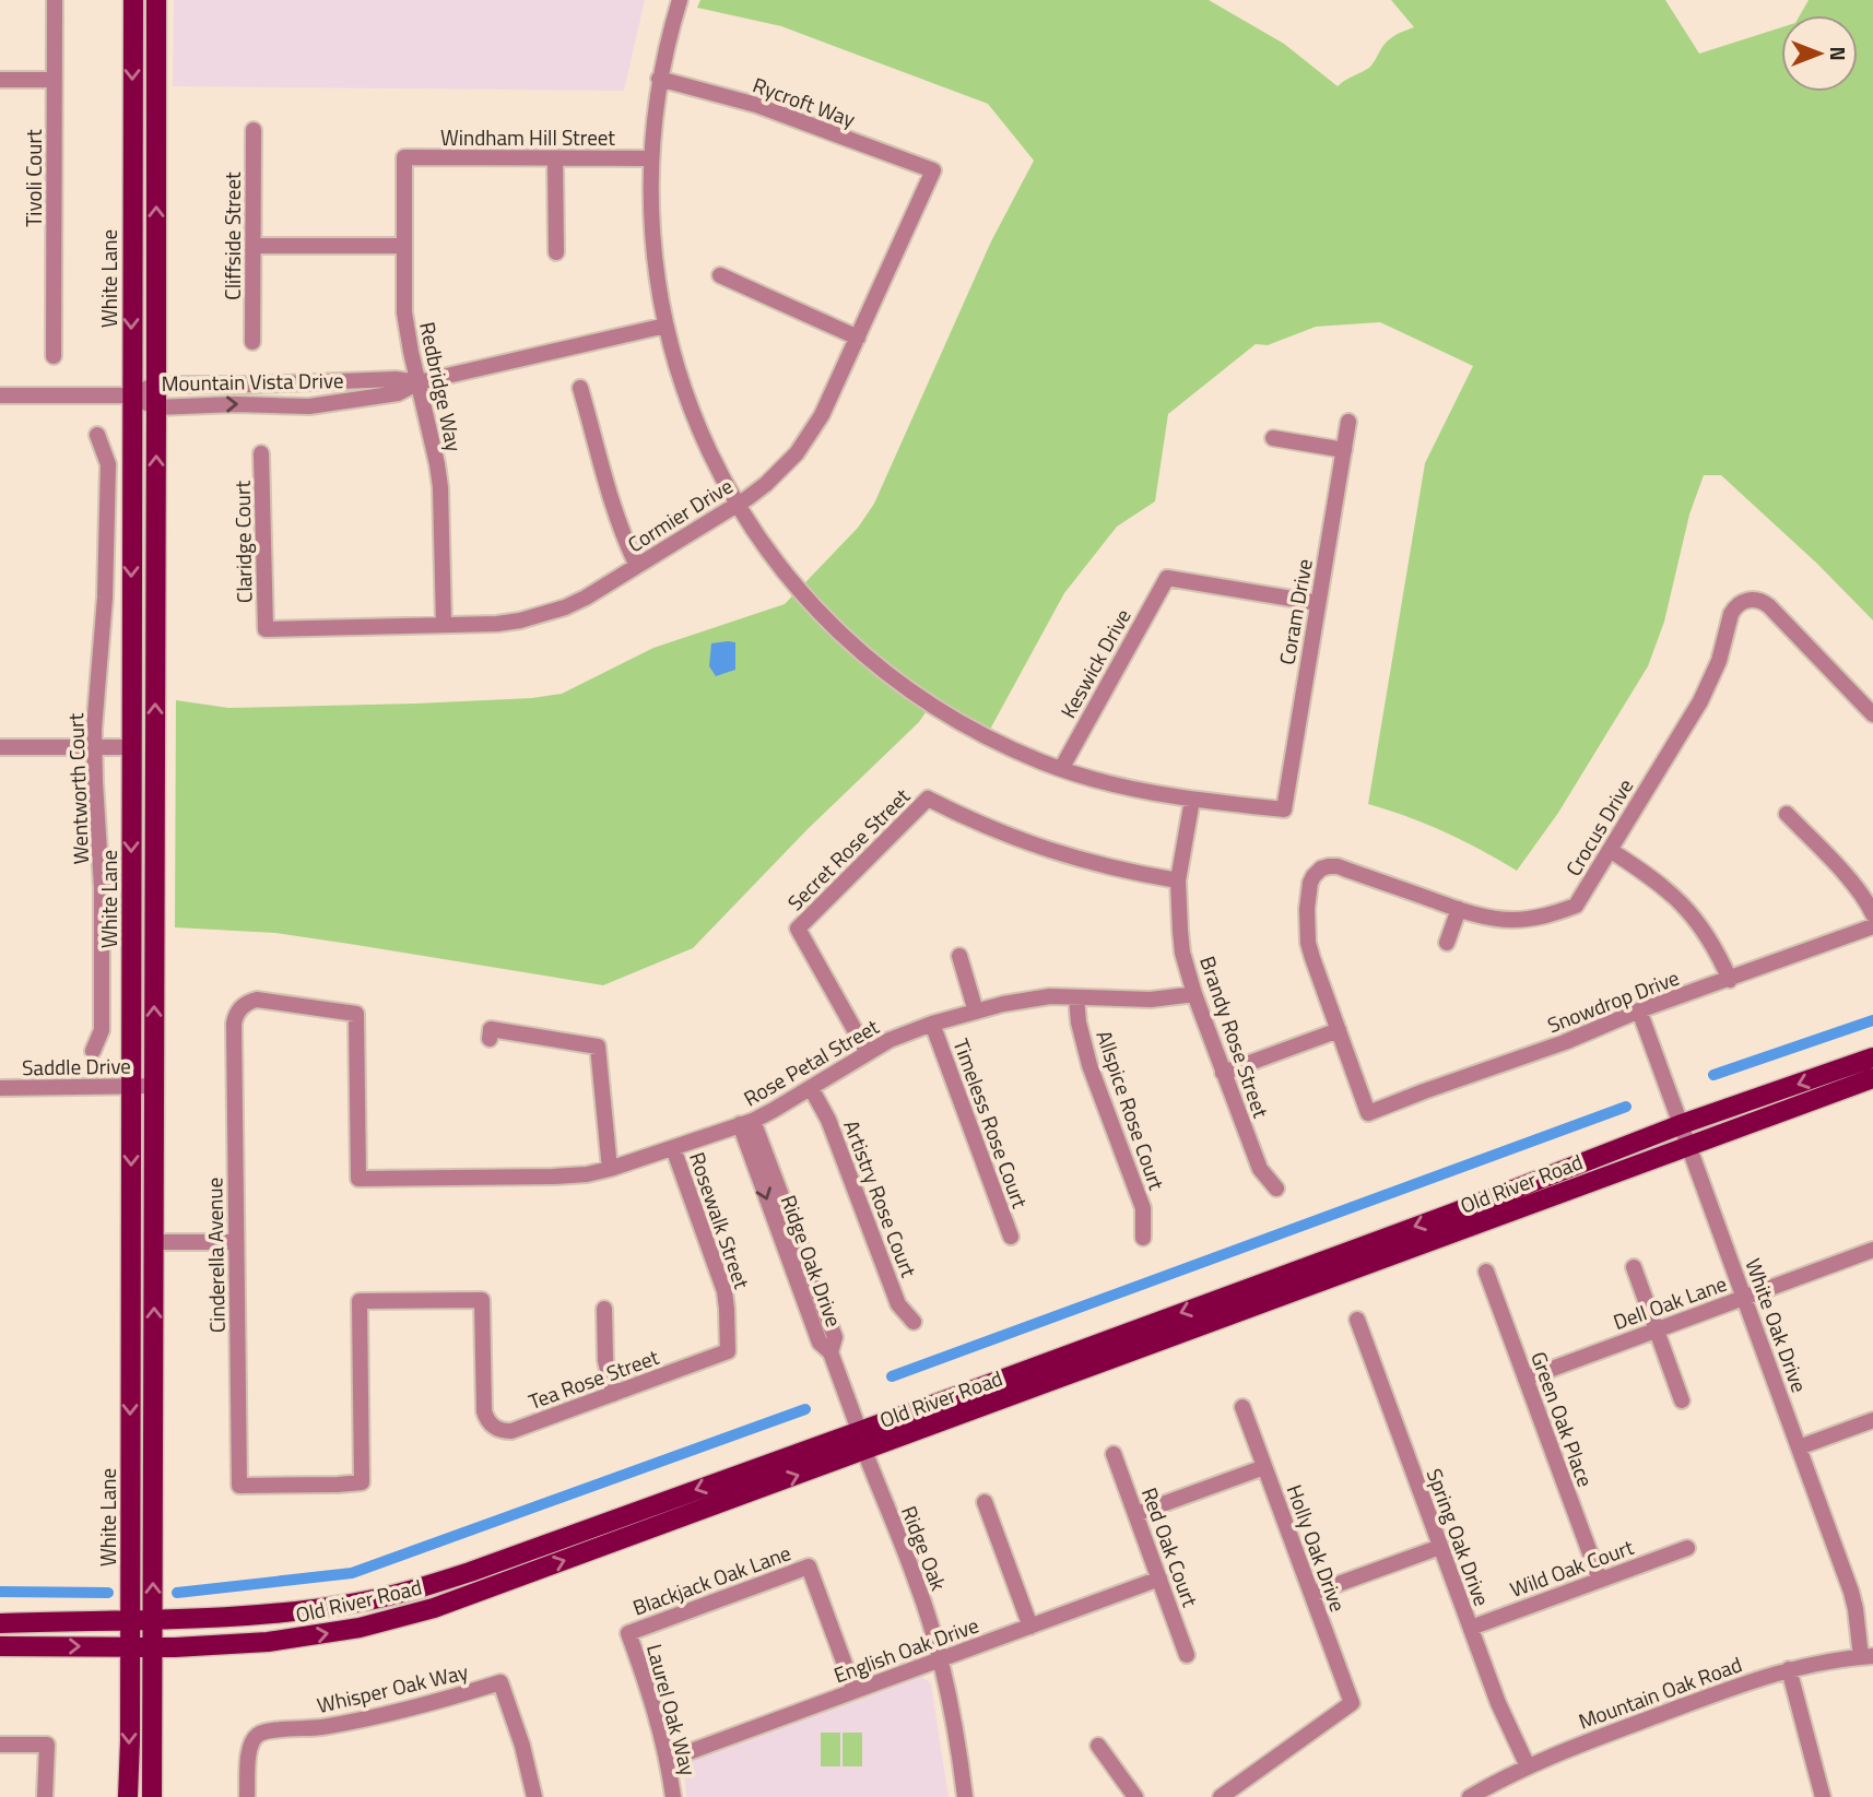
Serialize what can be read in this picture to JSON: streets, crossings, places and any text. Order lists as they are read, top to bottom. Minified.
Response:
{"streets":{"main road":["White Lane","Old River Road"],"street":["Rycroft Way","Windham Hill Street","Tivoli Court","Cliffside Street","Mountain Vista Drive","Redbridge Way","Cormier Drive","Claridge Court","Coram Drive","Keswick Drive","Wentworth Court","Crocus Drive","Secret Rose Street","Snowdrop Drive","Brandy Rose Street","Rose Petal Street","Saddle Drive","Allspice Rose Court","Timeless Rose Court","Artistry Rose Court","Rosewalk Street","Cinderella Avenue","Ridge Oak Drive","Dell Oak Lane","White Oak Drive","Tea Rose Street","Green Oak Place","Spring Oak Drive","Red Oak Court","Ridge Oak","Holly Oak Drive","Wild Oak Court","Blackjack Oak Lane","English Oak Drive","Whisper Oak Way","Mountain Oak Road","Laurel Oak Way"]},"crossings":[["Rycroft Way","Cormier Drive"],["Windham Hill Street","Redbridge Way"],["White Lane","Mountain Vista Drive"],["White Lane","Saddle Drive"],["White Lane","Old River Road"],["Mountain Vista Drive","Redbridge Way"],["Redbridge Way","Cormier Drive"],["Cormier Drive","Claridge Court"],["Coram Drive","Keswick Drive"],["Coram Drive","Brandy Rose Street"],["Crocus Drive","Snowdrop Drive"],["Secret Rose Street","Brandy Rose Street"],["Secret Rose Street","Rose Petal Street"],["Snowdrop Drive","White Oak Drive"],["Brandy Rose Street","Rose Petal Street"],["Rose Petal Street","Allspice Rose Court"],["Rose Petal Street","Timeless Rose Court"],["Rose Petal Street","Artistry Rose Court"],["Rose Petal Street","Rosewalk Street"],["Rose Petal Street","Cinderella Avenue"],["Rose Petal Street","Ridge Oak Drive"],["Old River Road","Ridge Oak Drive"],["Old River Road","White Oak Drive"],["Old River Road","Ridge Oak"],["Rosewalk Street","Tea Rose Street"],["Cinderella Avenue","Tea Rose Street"],["Ridge Oak Drive","Ridge Oak"],["Dell Oak Lane","White Oak Drive"],["Dell Oak Lane","Green Oak Place"],["White Oak Drive","Mountain Oak Road"],["Green Oak Place","Wild Oak Court"],["Spring Oak Drive","Wild Oak Court"],["Spring Oak Drive","Mountain Oak Road"],["Red Oak Court","English Oak Drive"],["Ridge Oak","English Oak Drive"],["Blackjack Oak Lane","English Oak Drive"],["Blackjack Oak Lane","Laurel Oak Way"],["English Oak Drive","Laurel Oak Way"]],"north":"right"}
